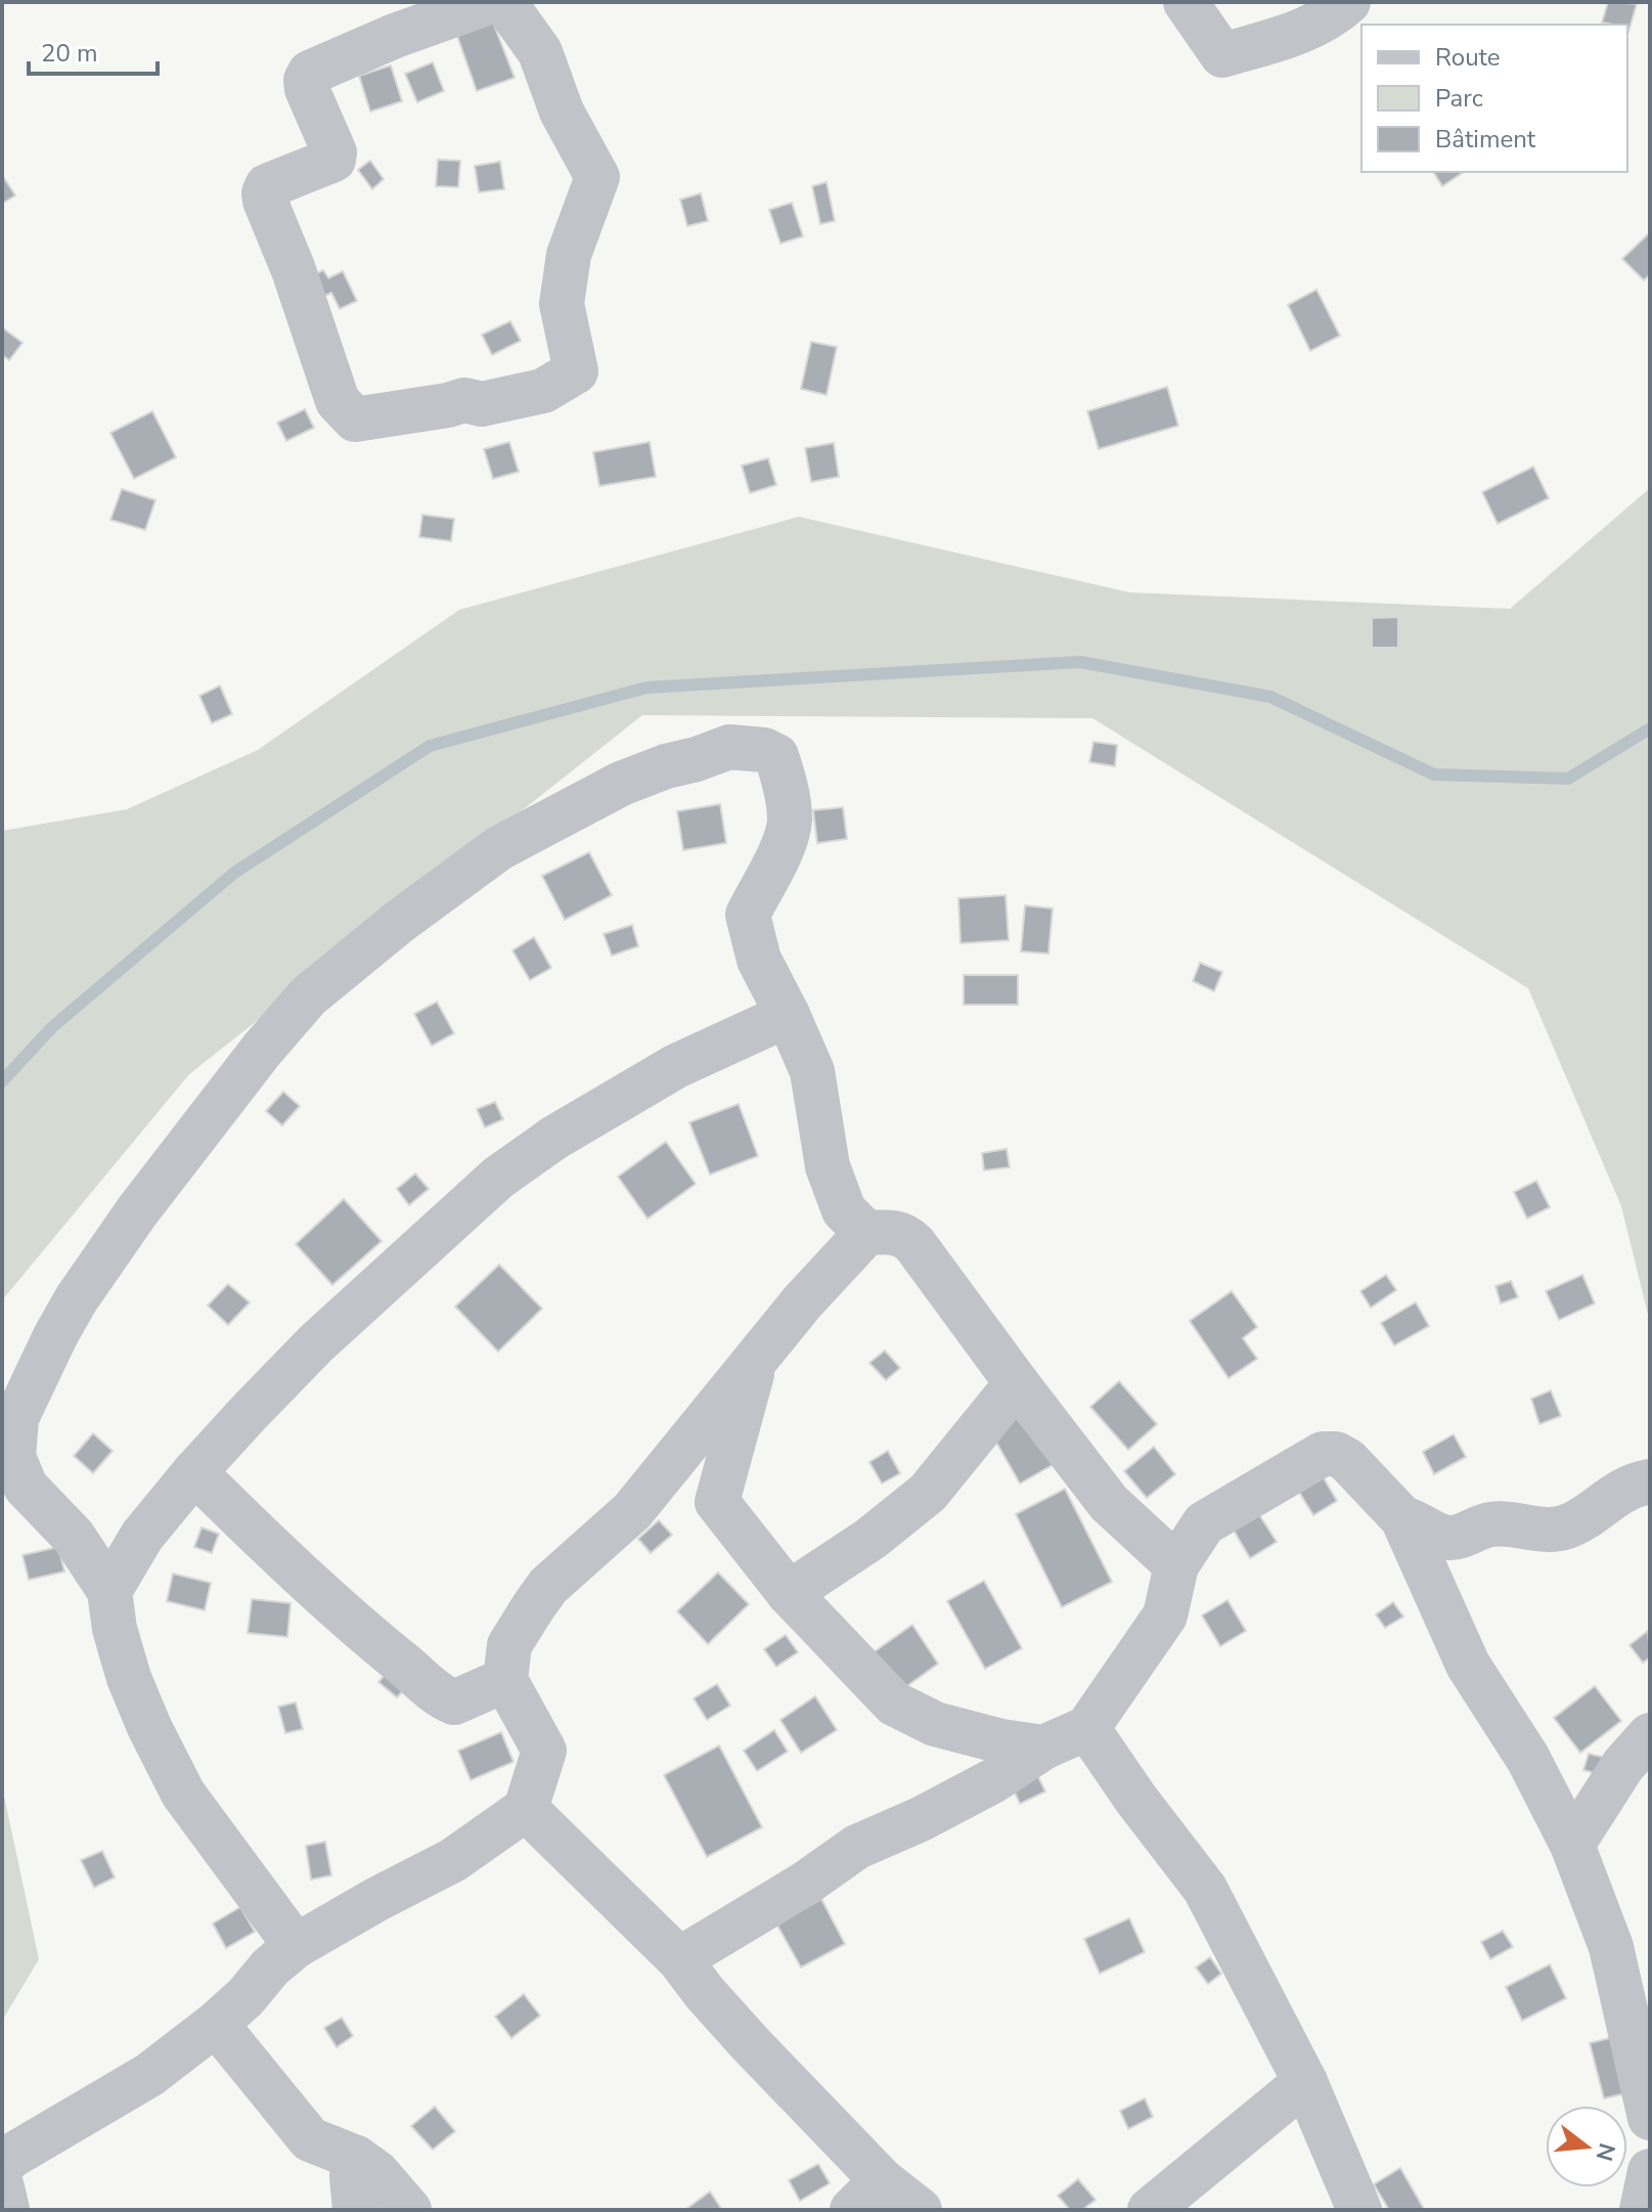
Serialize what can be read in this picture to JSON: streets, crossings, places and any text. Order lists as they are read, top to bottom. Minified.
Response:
{"legend":["Route","Parc","Bâtiment"],"scale_bar":"20 m","north":"right"}
